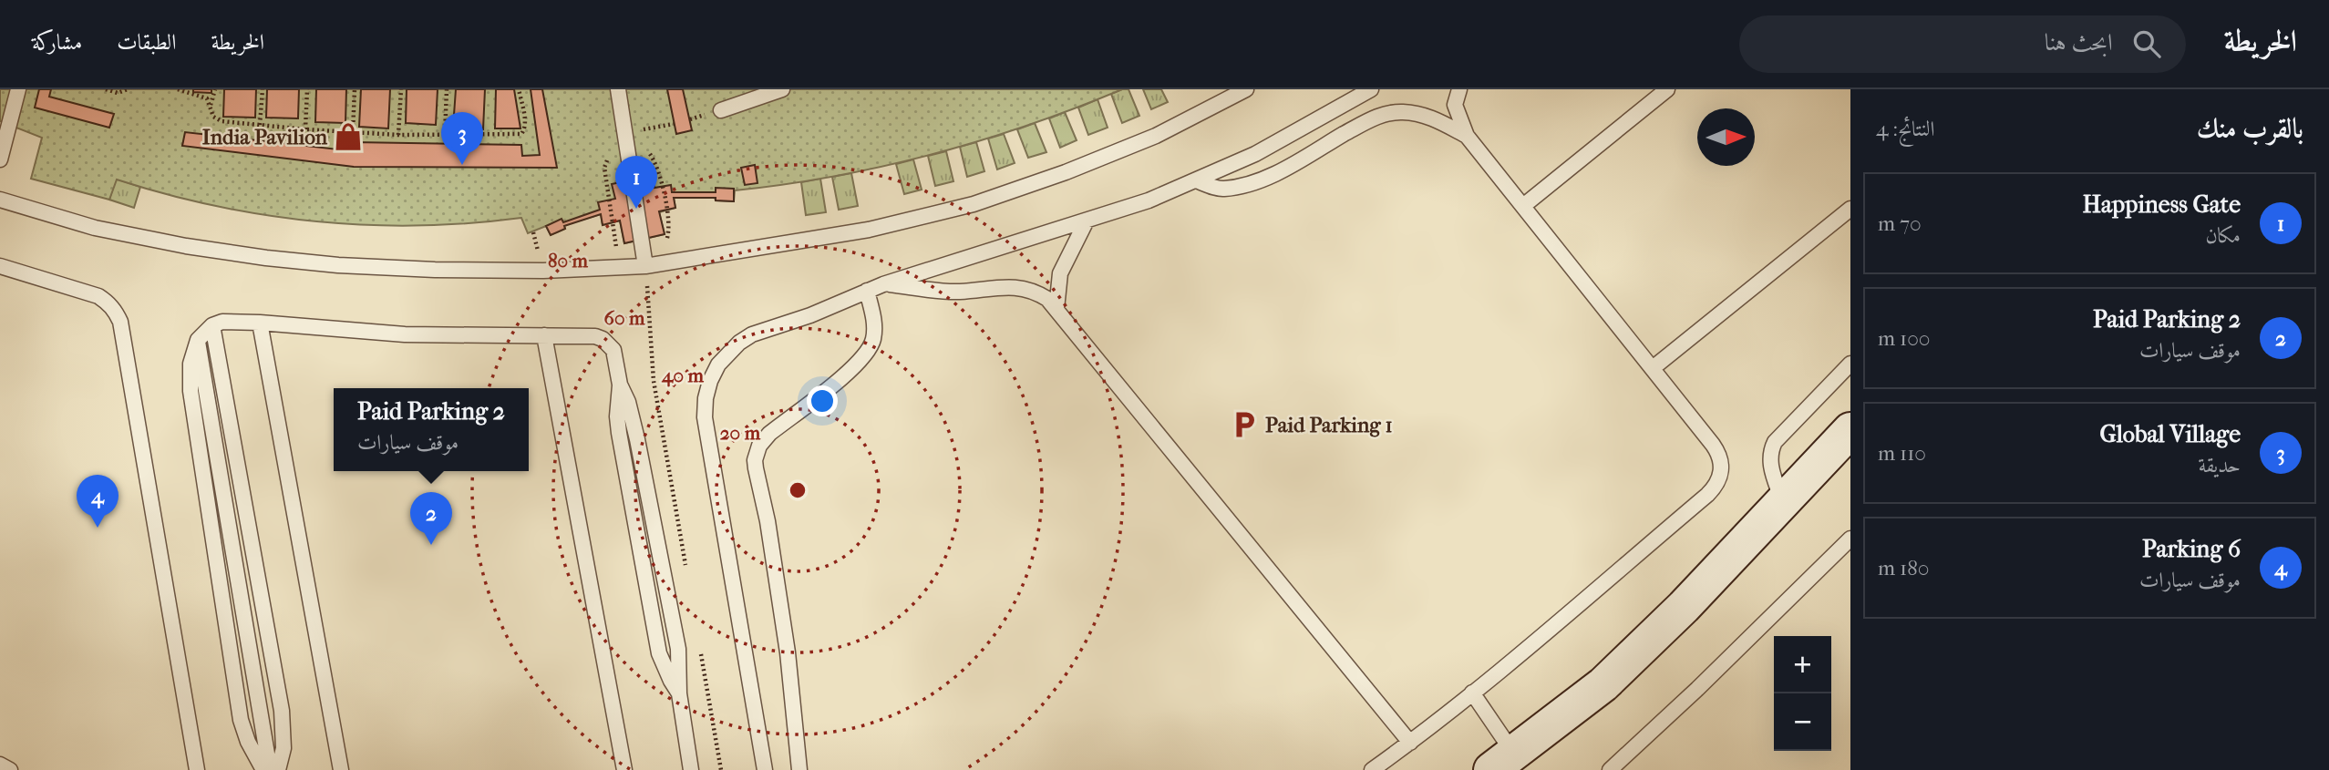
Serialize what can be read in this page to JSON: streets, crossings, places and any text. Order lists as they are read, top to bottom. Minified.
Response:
{"places":{"shop":["India Pavilion"],"parking":["Paid Parking 1"]},"north":"right","page":{"header":"الخريطة","search":"ابحث هنا","nav":["الخريطة","الطبقات","مشاركة"],"heading":["بالقرب منك","النتائج: 4"],"pins":["3","1","4","2"],"list":[{"mark":"1","name":"Happiness Gate","note":"مكان","value":"70 m"},{"mark":"2","name":"Paid Parking 2","note":"موقف سيارات","value":"100 m"},{"mark":"3","name":"Global Village","note":"حديقة","value":"110 m"},{"mark":"4","name":"Parking 6","note":"موقف سيارات","value":"180 m"}],"popup":["Paid Parking 2","موقف سيارات"],"map_buttons":["+","−"]},"rings":["80 m","60 m","40 m","20 m"]}
